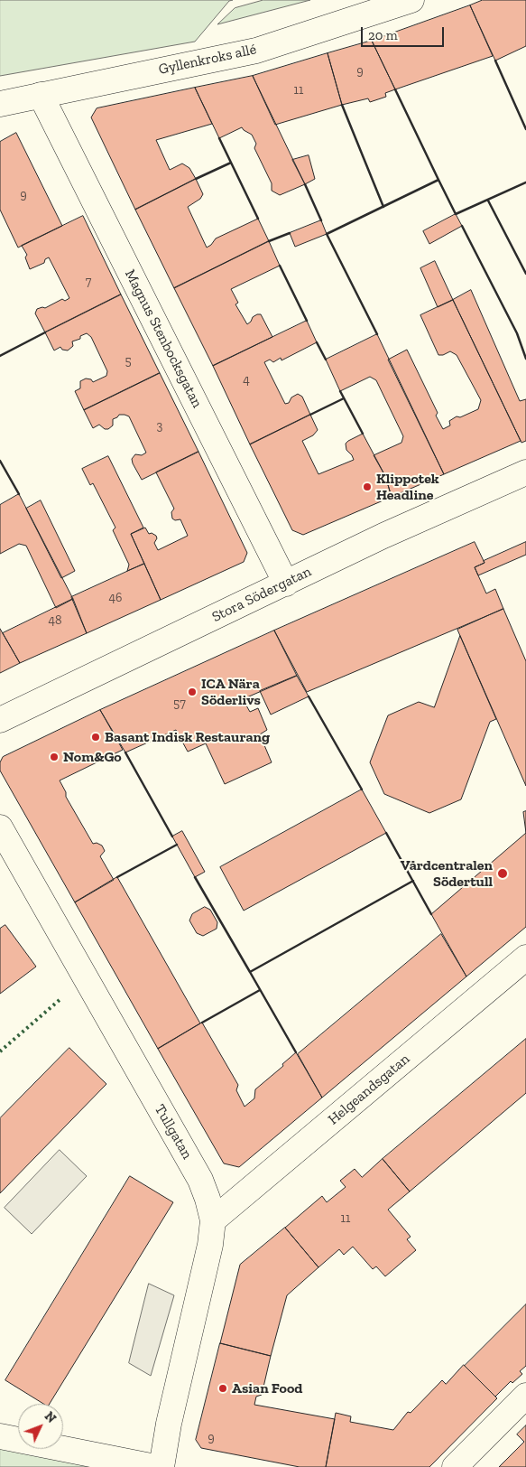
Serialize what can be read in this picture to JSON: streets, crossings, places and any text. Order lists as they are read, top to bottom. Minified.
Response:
{"streets":{"street":["Gyllenkroks allé","Magnus Stenbocksgatan","Stora Södergatan","Helgeandsgatan","Tullgatan"]},"crossings":[["Gyllenkroks allé","Magnus Stenbocksgatan"],["Magnus Stenbocksgatan","Stora Södergatan"],["Helgeandsgatan","Tullgatan"]],"places":["Klippotek Headline","ICA Nära Söderlivs","Basant Indisk Restaurang","Nom&Go","Vårdcentralen Södertull","Asian Food"],"house_numbers":["9","11","9","7","5","4","3","46","48","57","11","9"],"scale_bar":"20 m","north":"top right"}
